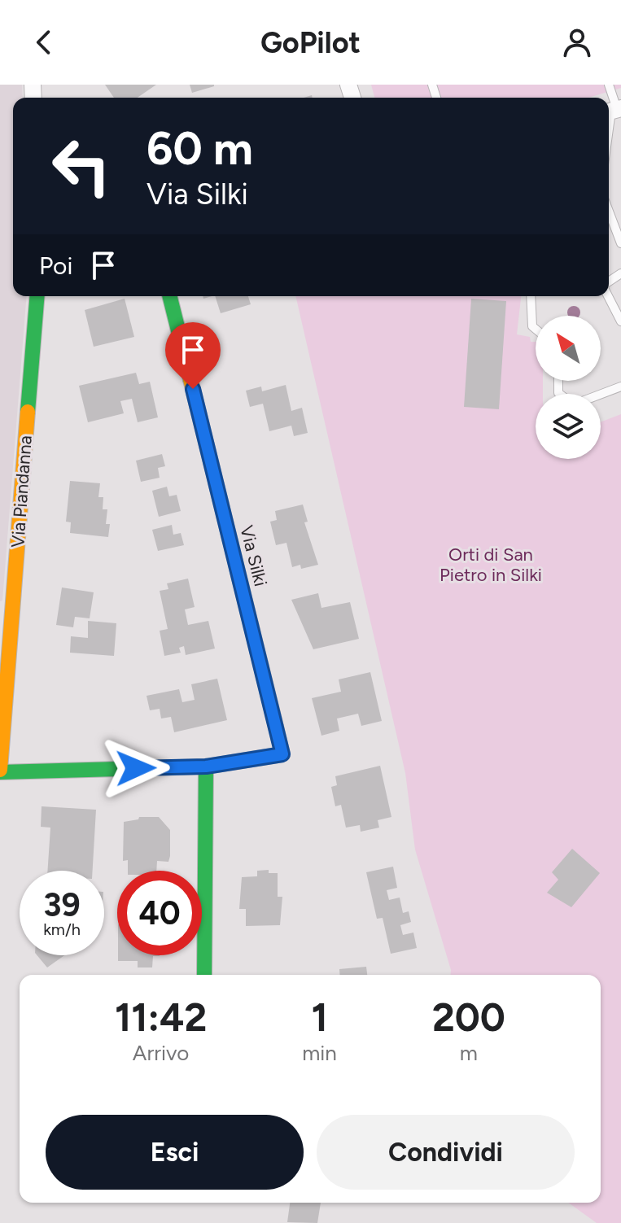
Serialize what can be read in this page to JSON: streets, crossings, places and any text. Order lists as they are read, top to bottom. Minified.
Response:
{"streets":{"street":["Via Piandanna","Via Silki"]},"crossings":[["Via Piandanna","Via Silki"]],"parks":["Orti di San Pietro in Silki"],"north":"top left","page":{"header":"GoPilot","turn":["60 m","Via Silki"],"then":"Poi","speed":"39 km/h","limit":"40","eta":["11:42","Arrivo","1","min","200","m"],"buttons":["Esci","Condividi"]}}
